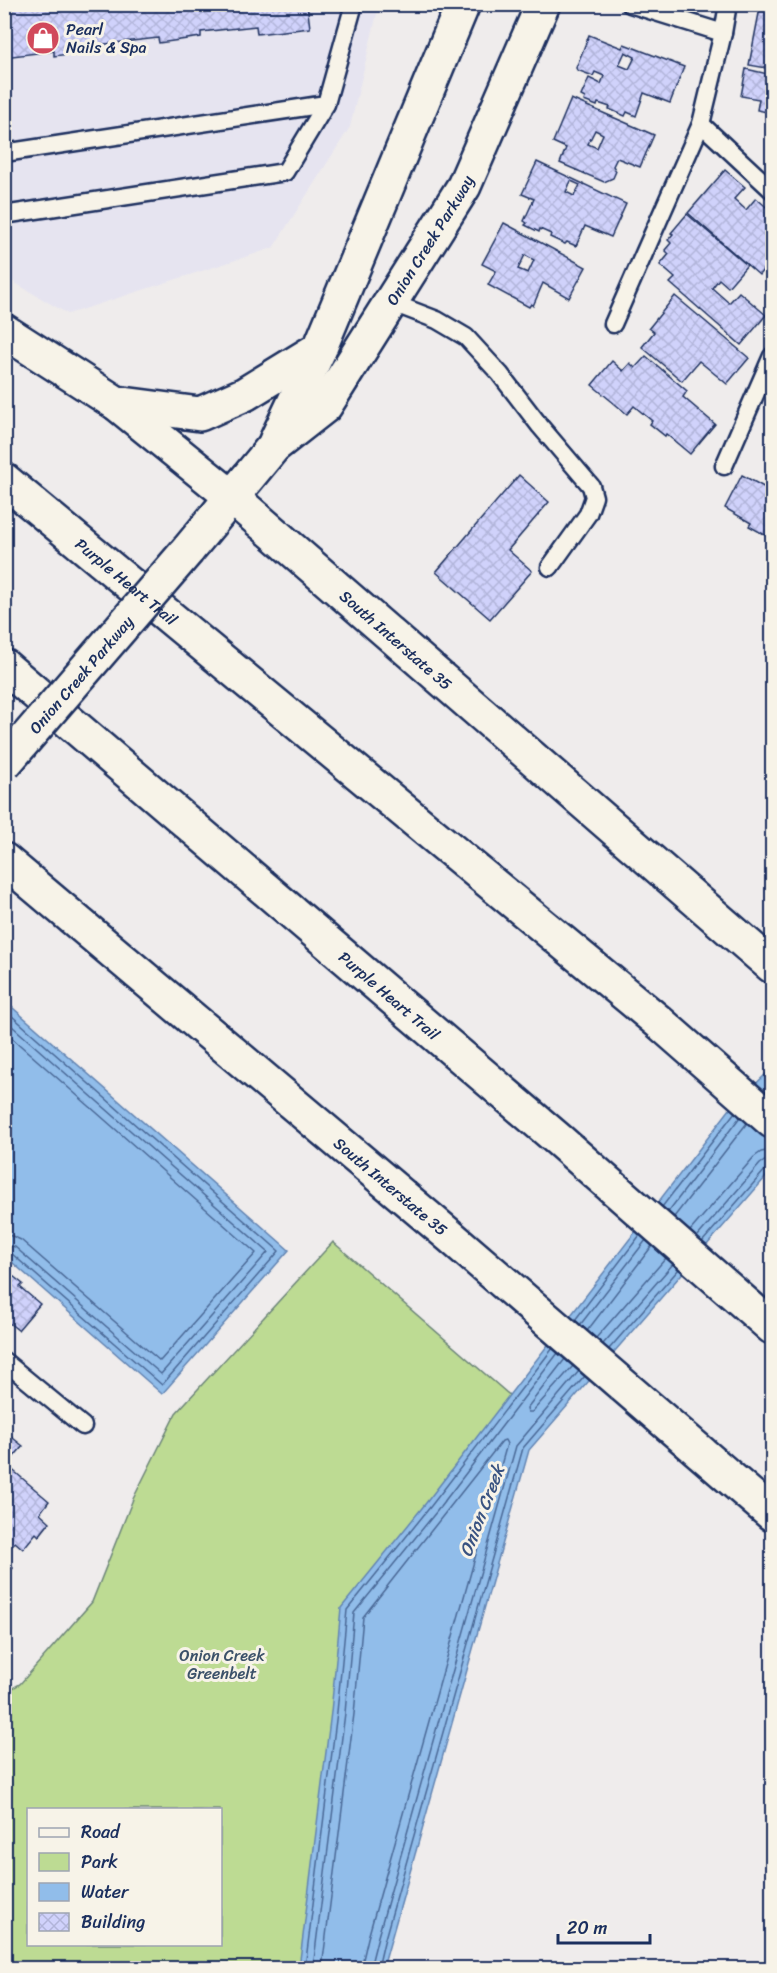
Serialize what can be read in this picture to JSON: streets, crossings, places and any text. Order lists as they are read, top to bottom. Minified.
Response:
{"streets":{"main road":["Onion Creek Parkway","Purple Heart Trail","South Interstate 35"]},"crossings":[["Onion Creek Parkway","South Interstate 35"]],"water":["Onion Creek"],"parks":["Onion Creek Greenbelt"],"places":{"shop":["Pearl Nails & Spa"]},"legend":["Road","Park","Water","Building"],"scale_bar":"20 m"}
